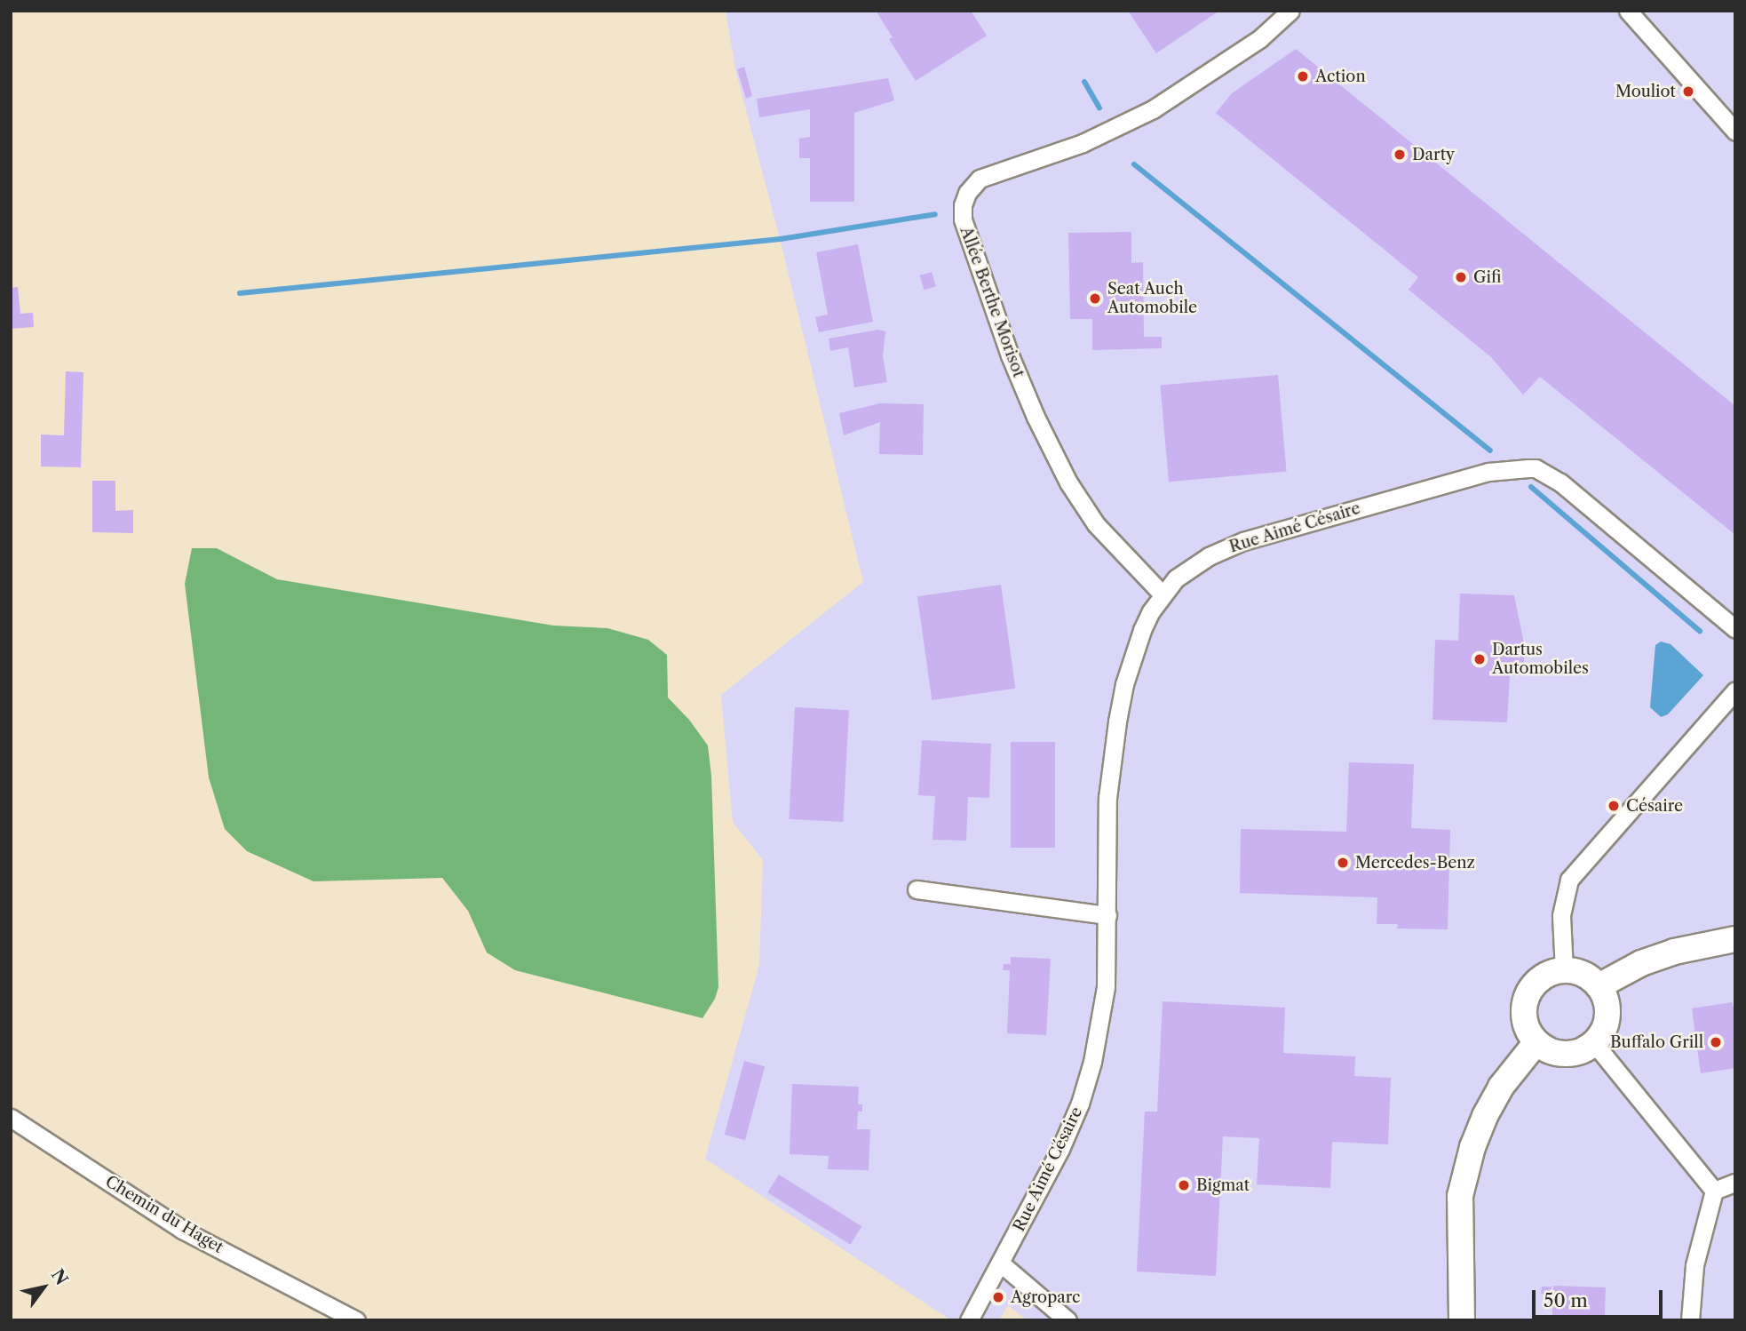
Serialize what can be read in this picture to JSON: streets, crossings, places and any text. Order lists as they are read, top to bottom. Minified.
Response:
{"streets":{"street":["Allée Berthe Morisot","Rue Aimé Césaire","Chemin du Haget"]},"crossings":[["Allée Berthe Morisot","Rue Aimé Césaire"]],"places":["Action","Mouliot","Darty","Gifi","Seat Auch Automobile","Dartus Automobiles","Césaire","Mercedes-Benz","Buffalo Grill","Bigmat","Agroparc"],"scale_bar":"50 m","north":"top right"}
